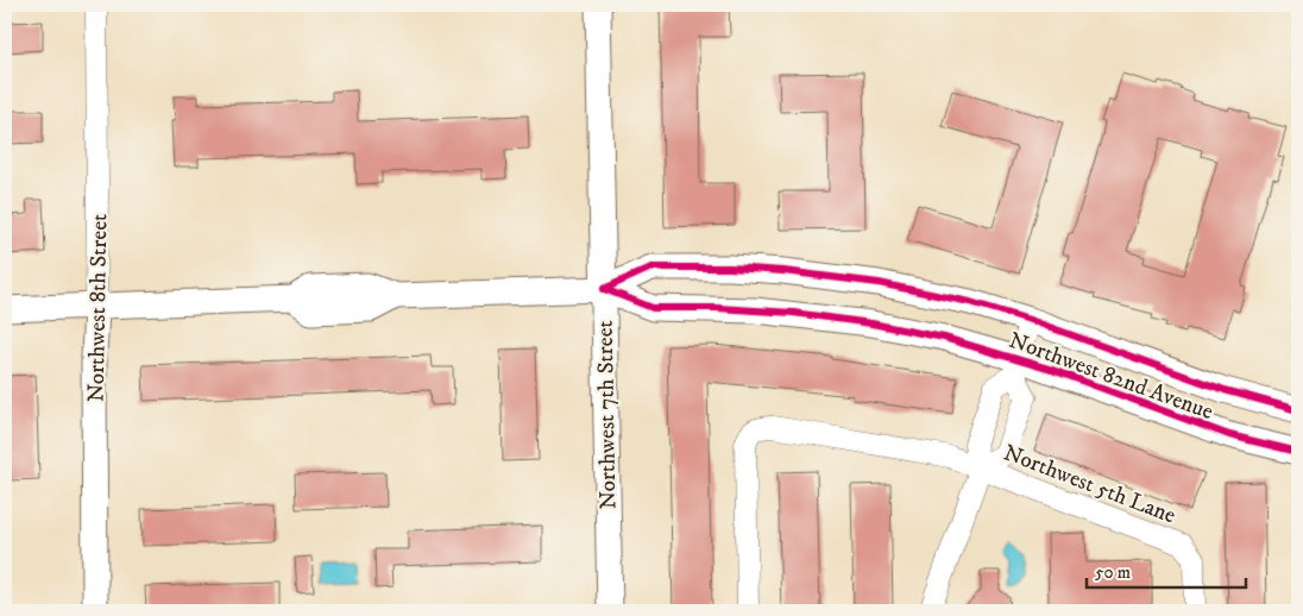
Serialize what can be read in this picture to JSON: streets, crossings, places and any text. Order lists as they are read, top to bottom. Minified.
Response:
{"streets":{"street":["Northwest 8th Street","Northwest 82nd Avenue","Northwest 7th Street","Northwest 5th Lane"]},"crossings":[["Northwest 8th Street","Northwest 82nd Avenue"],["Northwest 82nd Avenue","Northwest 7th Street"],["Northwest 82nd Avenue","Northwest 5th Lane"]],"scale_bar":"50 m"}
